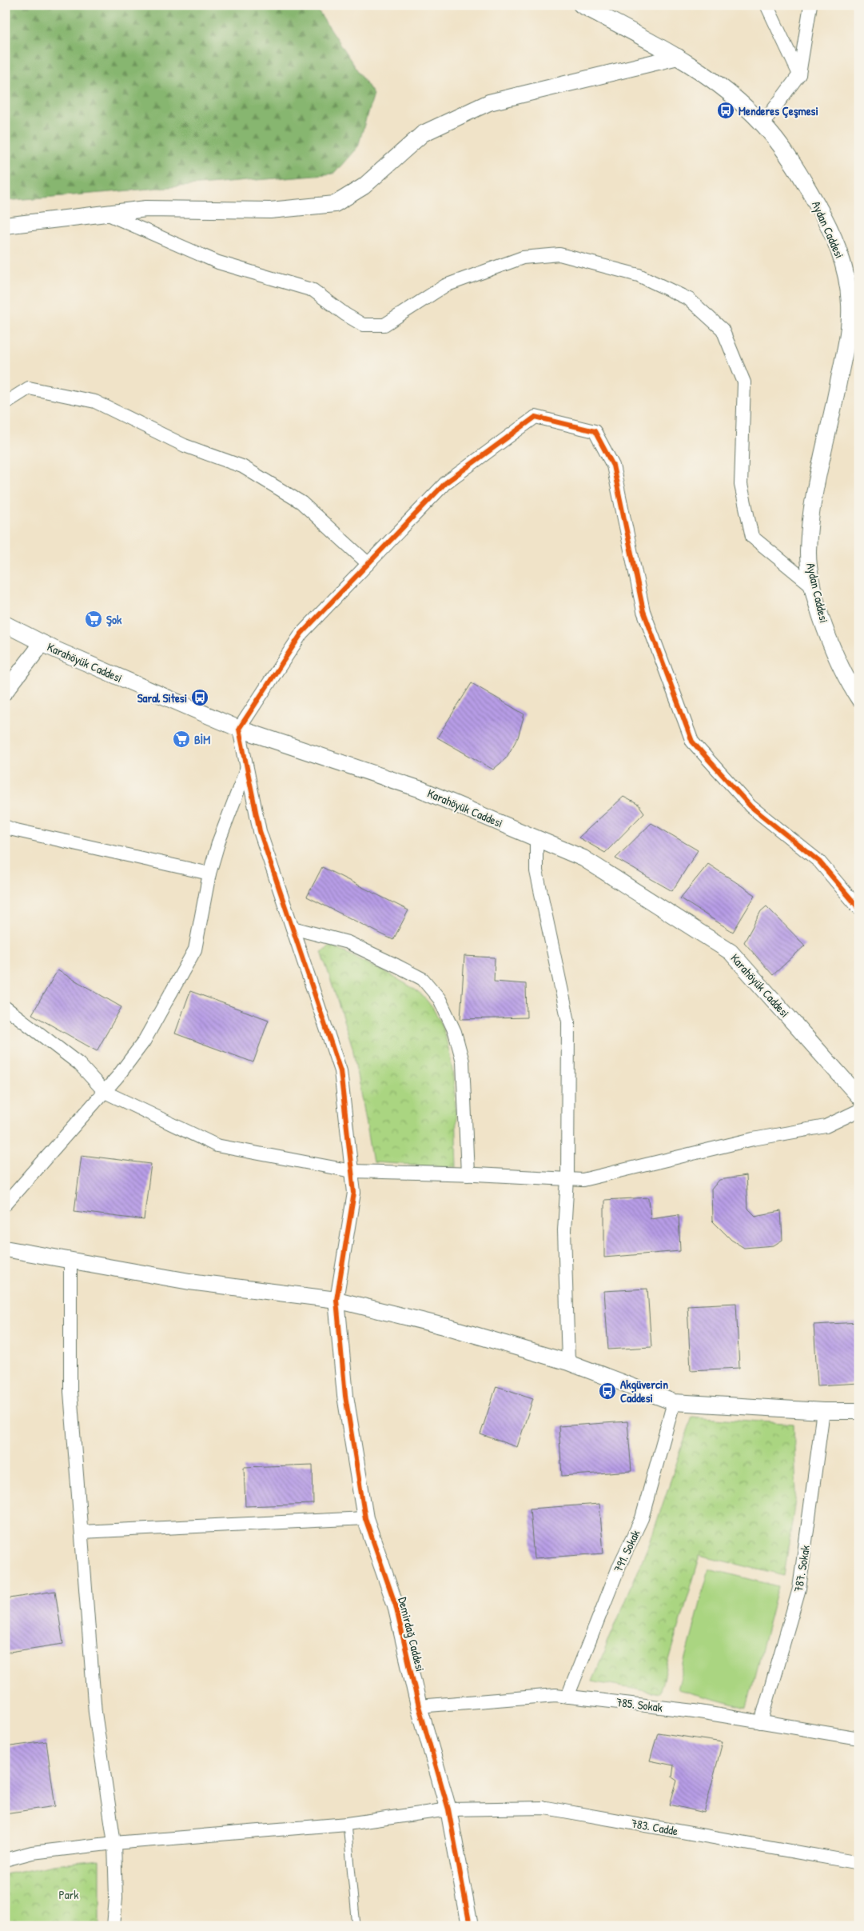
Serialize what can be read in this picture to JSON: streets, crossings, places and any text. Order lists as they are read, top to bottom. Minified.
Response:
{"streets":{"street":["Aydan Caddesi","Karahöyük Caddesi","791. Sokak","787. Sokak","Demirdağ Caddesi","785. Sokak","783. Cadde"]},"crossings":[["791. Sokak","785. Sokak"],["787. Sokak","785. Sokak"],["Demirdağ Caddesi","785. Sokak"],["Demirdağ Caddesi","783. Cadde"]],"parks":["Park"],"places":{"bus stop":["Menderes Çeşmesi","Saral Sitesi","Akgüvercin Caddesi"],"supermarket":["Şok","BİM"]}}
